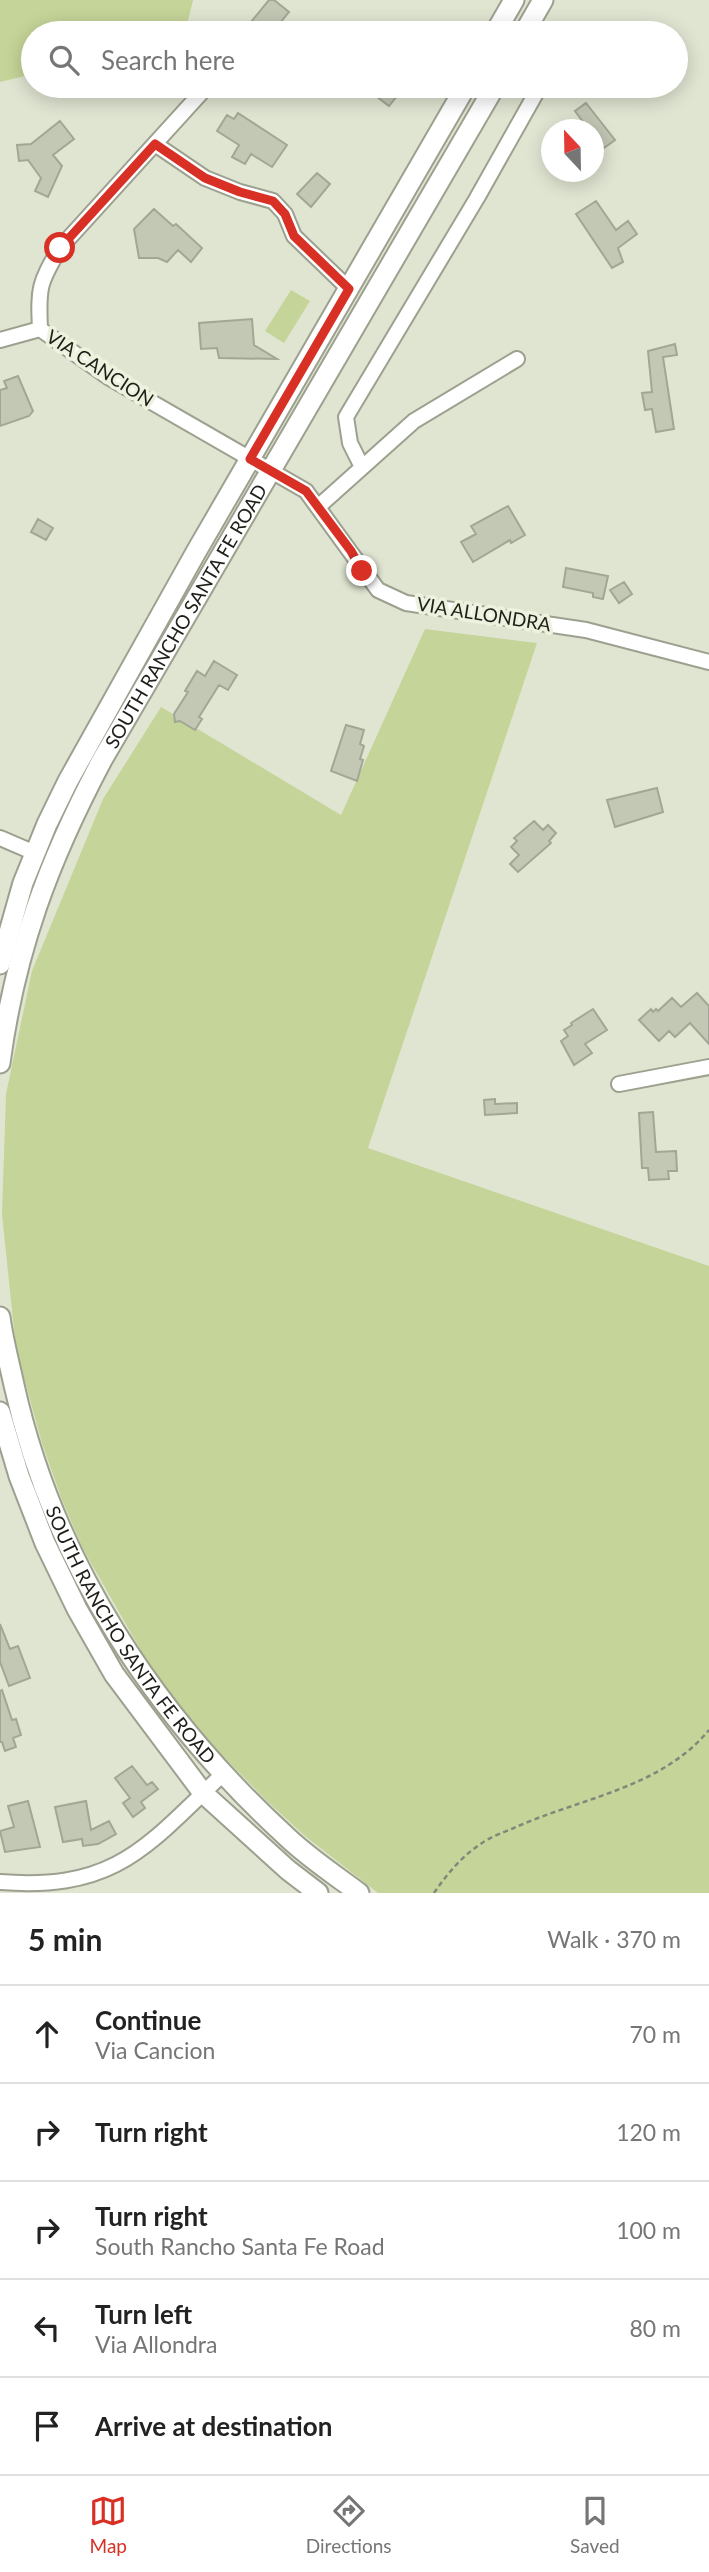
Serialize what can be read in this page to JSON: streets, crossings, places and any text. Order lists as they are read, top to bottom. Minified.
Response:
{"streets":{"main road":["SOUTH RANCHO SANTA FE ROAD"],"street":["VIA CANCION","VIA ALLONDRA"]},"crossings":[["VIA CANCION","VIA ALLONDRA"],["VIA CANCION","SOUTH RANCHO SANTA FE ROAD"],["VIA ALLONDRA","SOUTH RANCHO SANTA FE ROAD"]],"north":"top","page":{"search":"Search here","heading":["5 min","Walk · 370 m"],"list":[["Continue","Via Cancion","70 m"],["Turn right","120 m"],["Turn right","South Rancho Santa Fe Road","100 m"],["Turn left","Via Allondra","80 m"],"Arrive at destination"],"nav":["Map","Directions","Saved"]}}
